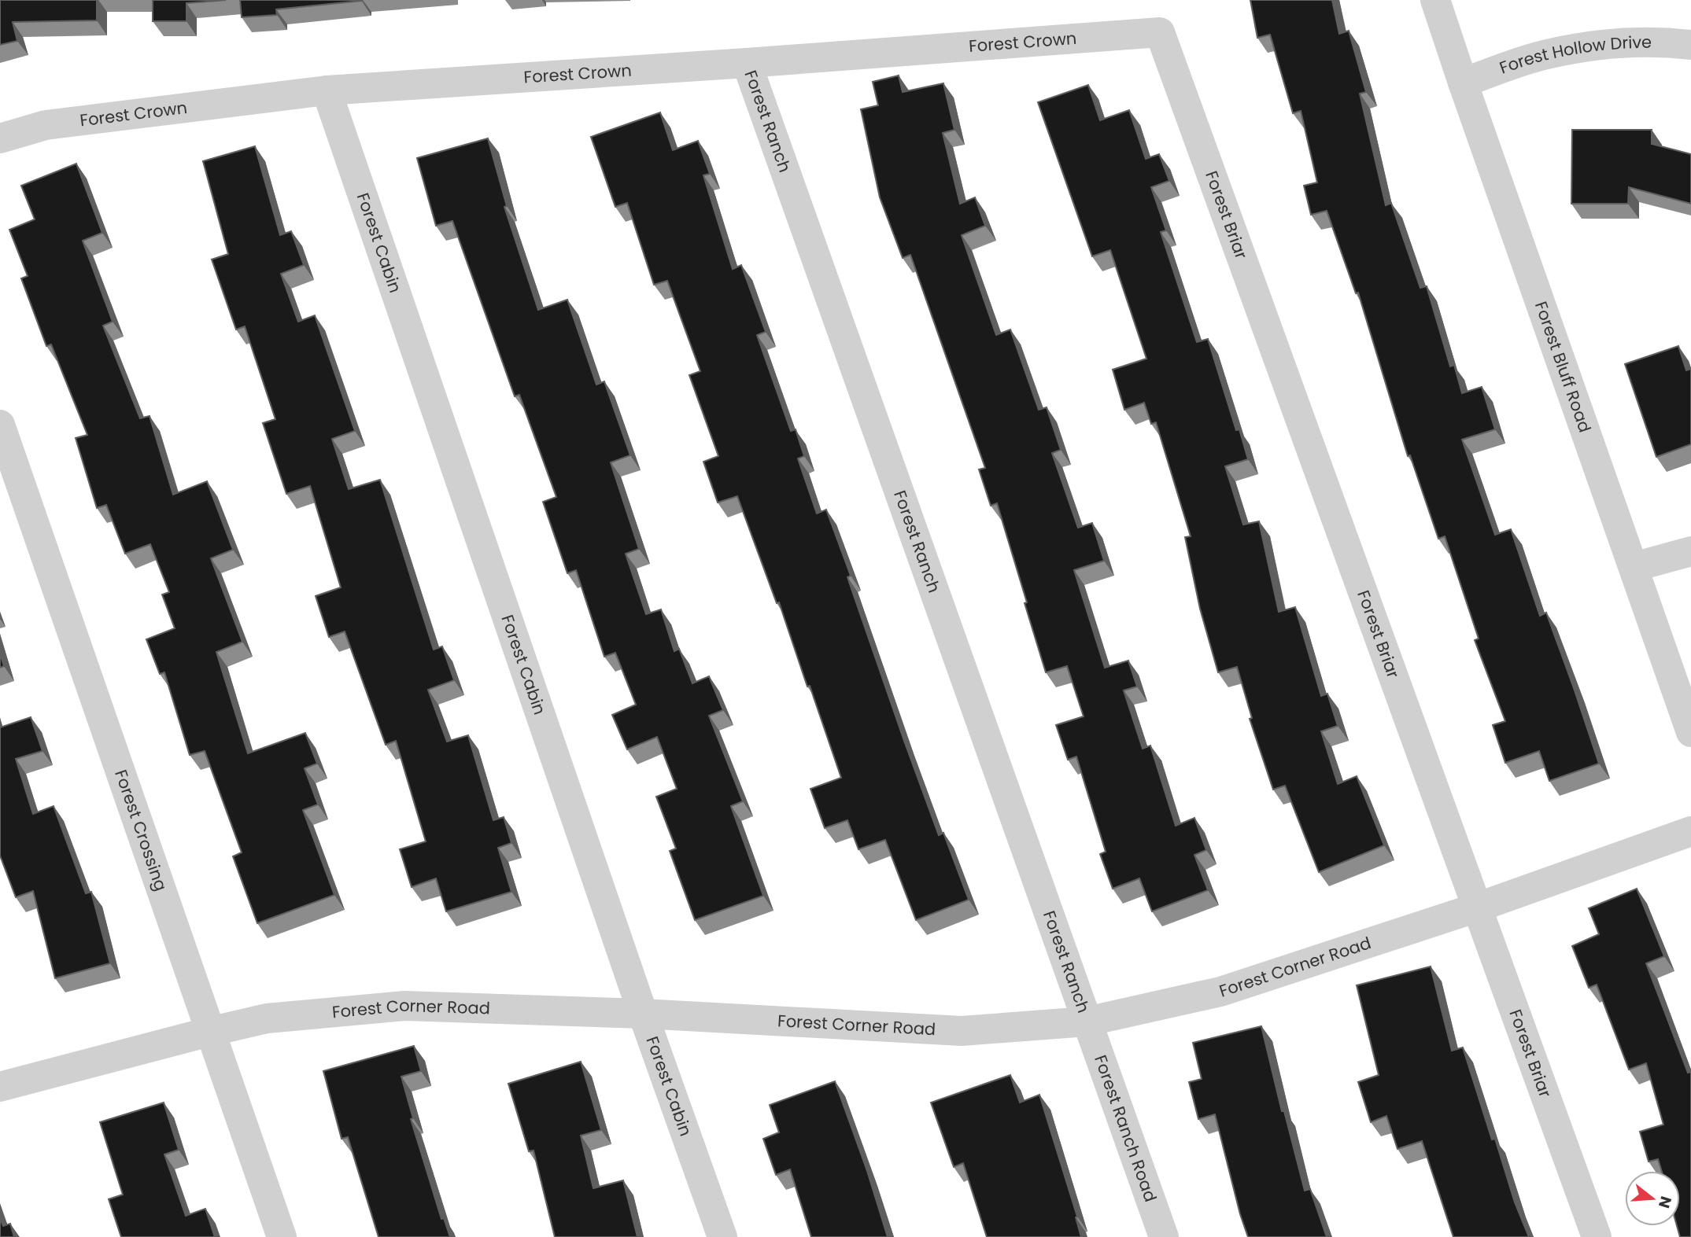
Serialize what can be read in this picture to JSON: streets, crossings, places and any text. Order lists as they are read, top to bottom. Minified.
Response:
{"streets":{"street":["Forest Crown","Forest Hollow Drive","Forest Ranch","Forest Briar","Forest Cabin","Forest Bluff Road","Forest Crossing","Forest Corner Road","Forest Ranch Road"]},"crossings":[["Forest Crown","Forest Ranch"],["Forest Crown","Forest Briar"],["Forest Crown","Forest Cabin"],["Forest Hollow Drive","Forest Bluff Road"],["Forest Ranch","Forest Corner Road"],["Forest Ranch","Forest Ranch Road"],["Forest Briar","Forest Corner Road"],["Forest Cabin","Forest Corner Road"],["Forest Crossing","Forest Corner Road"],["Forest Corner Road","Forest Ranch Road"]],"north":"right"}
